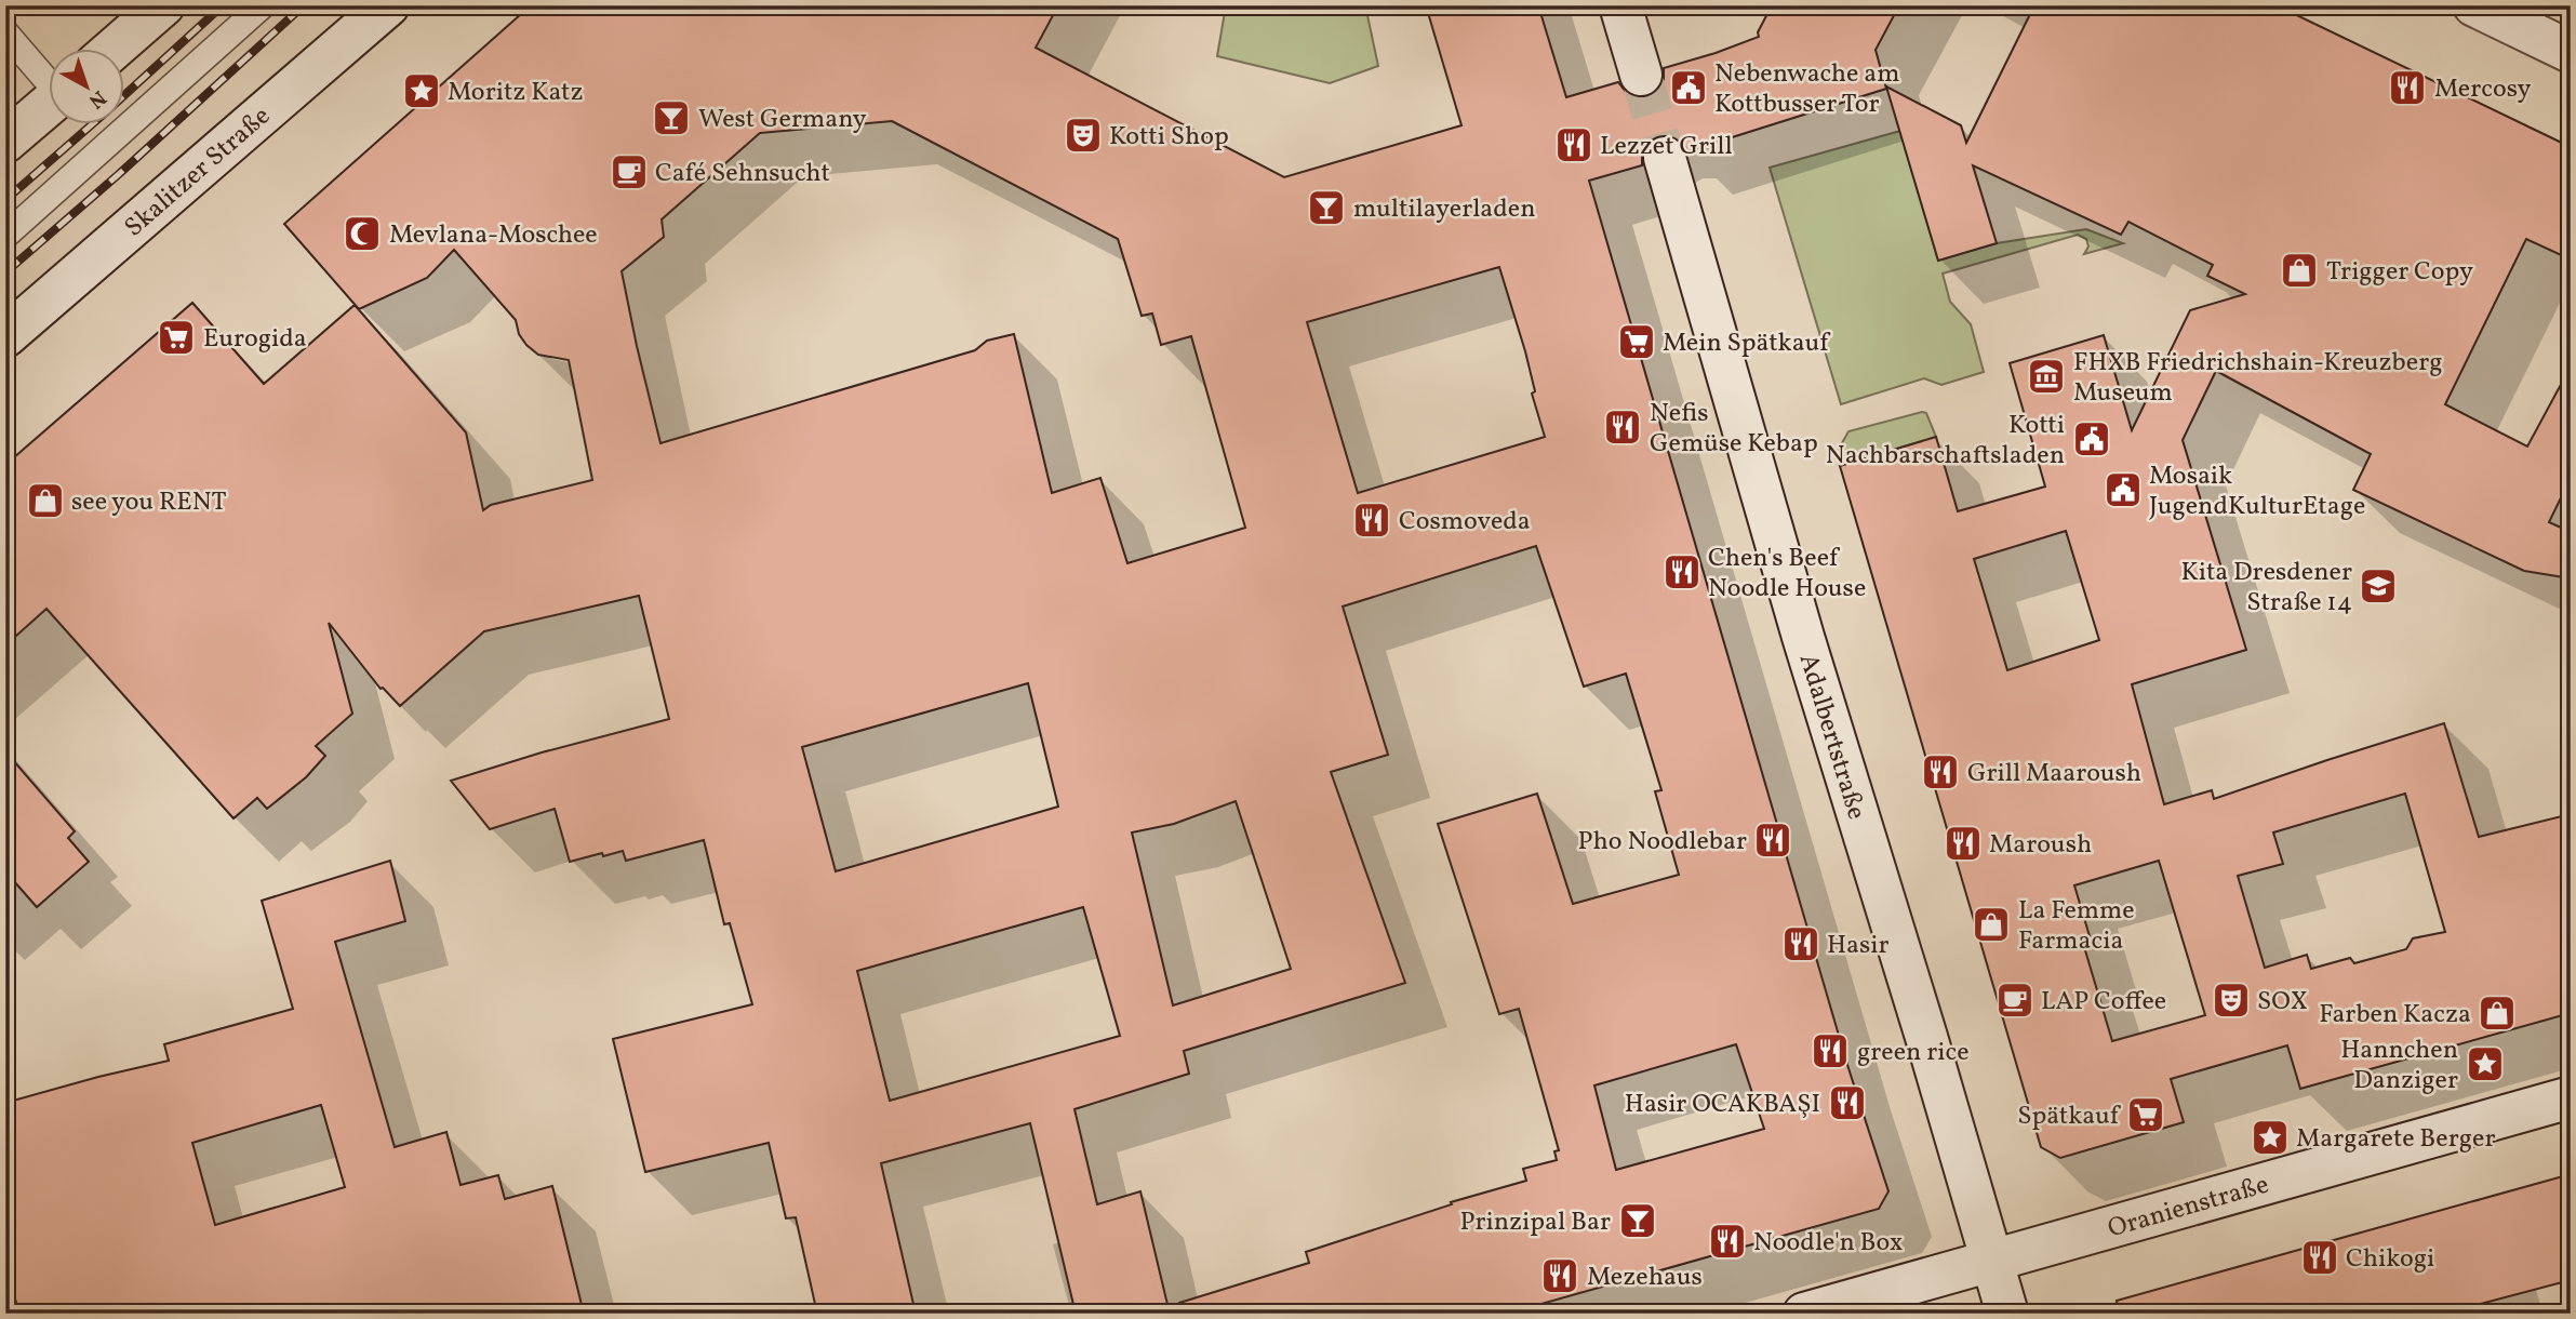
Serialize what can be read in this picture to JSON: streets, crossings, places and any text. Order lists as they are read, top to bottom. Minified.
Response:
{"streets":{"street":["Skalitzer Straße","Adalbertstraße","Oranienstraße"]},"crossings":[["Adalbertstraße","Oranienstraße"]],"places":{"public building":["Nebenwache am Kottbusser Tor","Kotti Nachbarschaftsladen","Mosaik JugendKulturEtage"],"restaurant":["Mercosy","Lezzet Grill","Nefis Gemüse Kebap","Cosmoveda","Chen's Beef Noodle House","Grill Maaroush","Pho Noodlebar","Maroush","Hasir","green rice","Hasir OCAKBAŞI","Noodle'n Box","Chikogi","Mezehaus"],"place":["Moritz Katz","Hannchen Danziger","Margarete Berger"],"bar":["West Germany","multilayerladen","Prinzipal Bar"],"theatre":["Kotti Shop","SOX"],"cafe":["Café Sehnsucht","LAP Coffee"],"mosque":["Mevlana-Moschee"],"shop":["Trigger Copy","see you RENT","La Femme Farmacia","Farben Kacza"],"supermarket":["Eurogida","Mein Spätkauf","Spätkauf"],"museum":["FHXB Friedrichshain-Kreuzberg Museum"],"school or university":["Kita Dresdener Straße 14"]},"north":"bottom right"}
